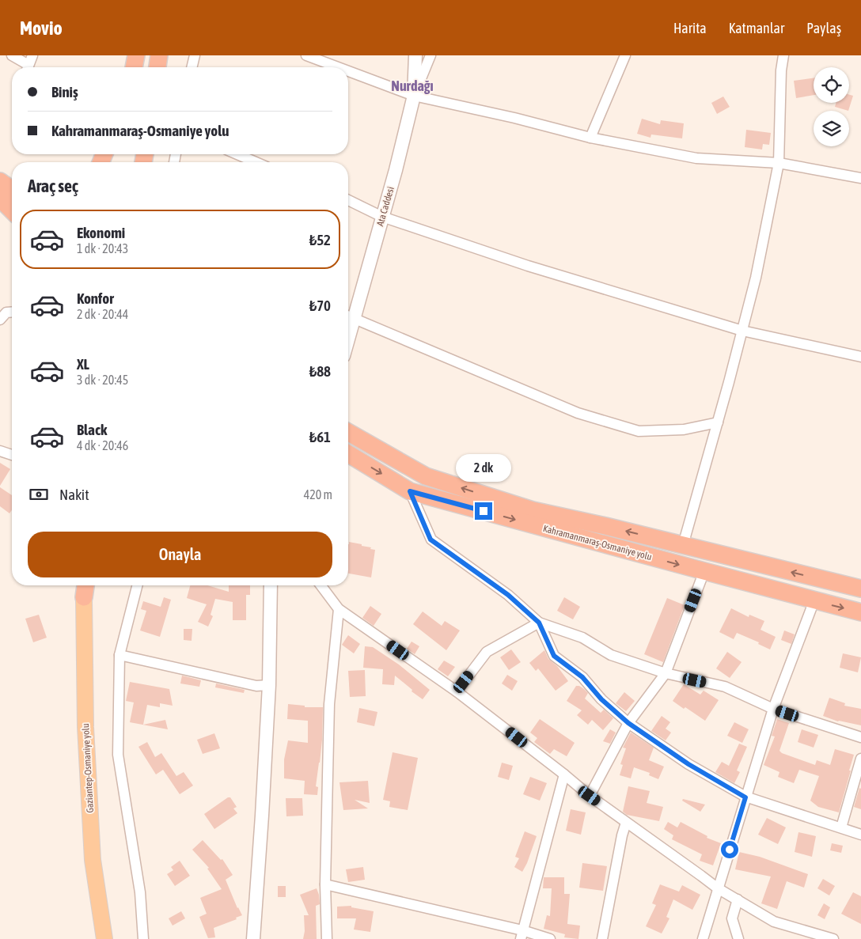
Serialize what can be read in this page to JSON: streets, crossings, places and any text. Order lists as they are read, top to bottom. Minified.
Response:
{"streets":{"highway":["Kahramanmaraş-Osmaniye yolu"],"main road":["Gaziantep-Osmaniye yolu"],"street":["Ata Caddesi"]},"districts":["Nurdağı"],"page":{"header":"Movio","nav":["Harita","Katmanlar","Paylaş"],"banner":["Biniş","Kahramanmaraş-Osmaniye yolu"],"heading":"Araç seç","list":[{"name":"Ekonomi","note":"1 dk · 20:43","value":"₺52"},{"name":"Konfor","note":"2 dk · 20:44","value":"₺70"},{"name":"XL","note":"3 dk · 20:45","value":"₺88"},{"name":"Black","note":"4 dk · 20:46","value":"₺61"}],"bubble":"2 dk","pay":["Nakit","420 m"],"buttons":"Onayla"}}
